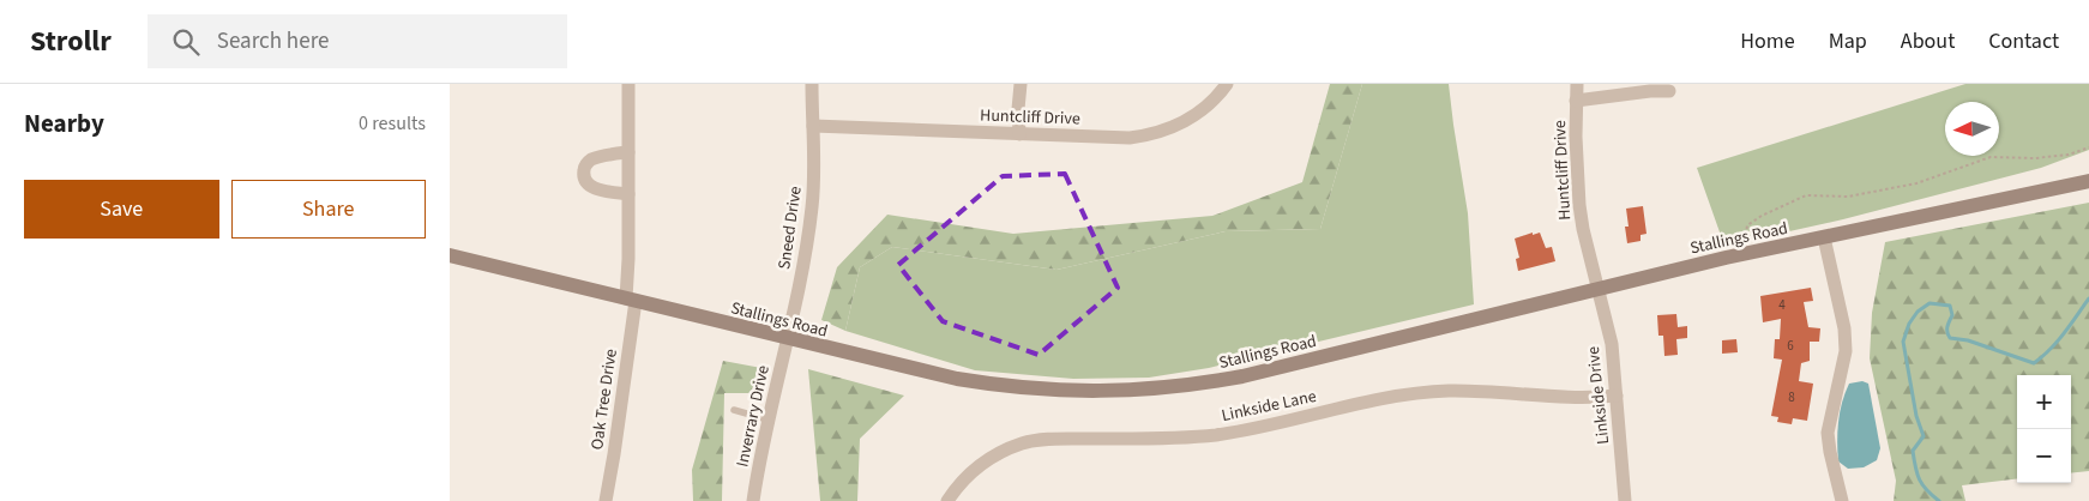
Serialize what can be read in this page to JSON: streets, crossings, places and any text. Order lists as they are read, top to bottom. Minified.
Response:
{"streets":{"street":["Huntcliff Drive","Sneed Drive","Stallings Road","Linkside Drive","Oak Tree Drive","Linkside Lane","Inverrary Drive"]},"crossings":[["Huntcliff Drive","Sneed Drive"],["Huntcliff Drive","Stallings Road"],["Huntcliff Drive","Linkside Drive"],["Sneed Drive","Stallings Road"],["Sneed Drive","Inverrary Drive"],["Stallings Road","Linkside Drive"],["Stallings Road","Oak Tree Drive"],["Stallings Road","Inverrary Drive"],["Linkside Drive","Linkside Lane"]],"house_numbers":["4","6","8"],"north":"left","page":{"header":"Strollr","search":"Search here","nav":["Home","Map","About","Contact"],"heading":["Nearby","0 results"],"buttons":["Save","Share"],"map_buttons":["+","−"]}}
